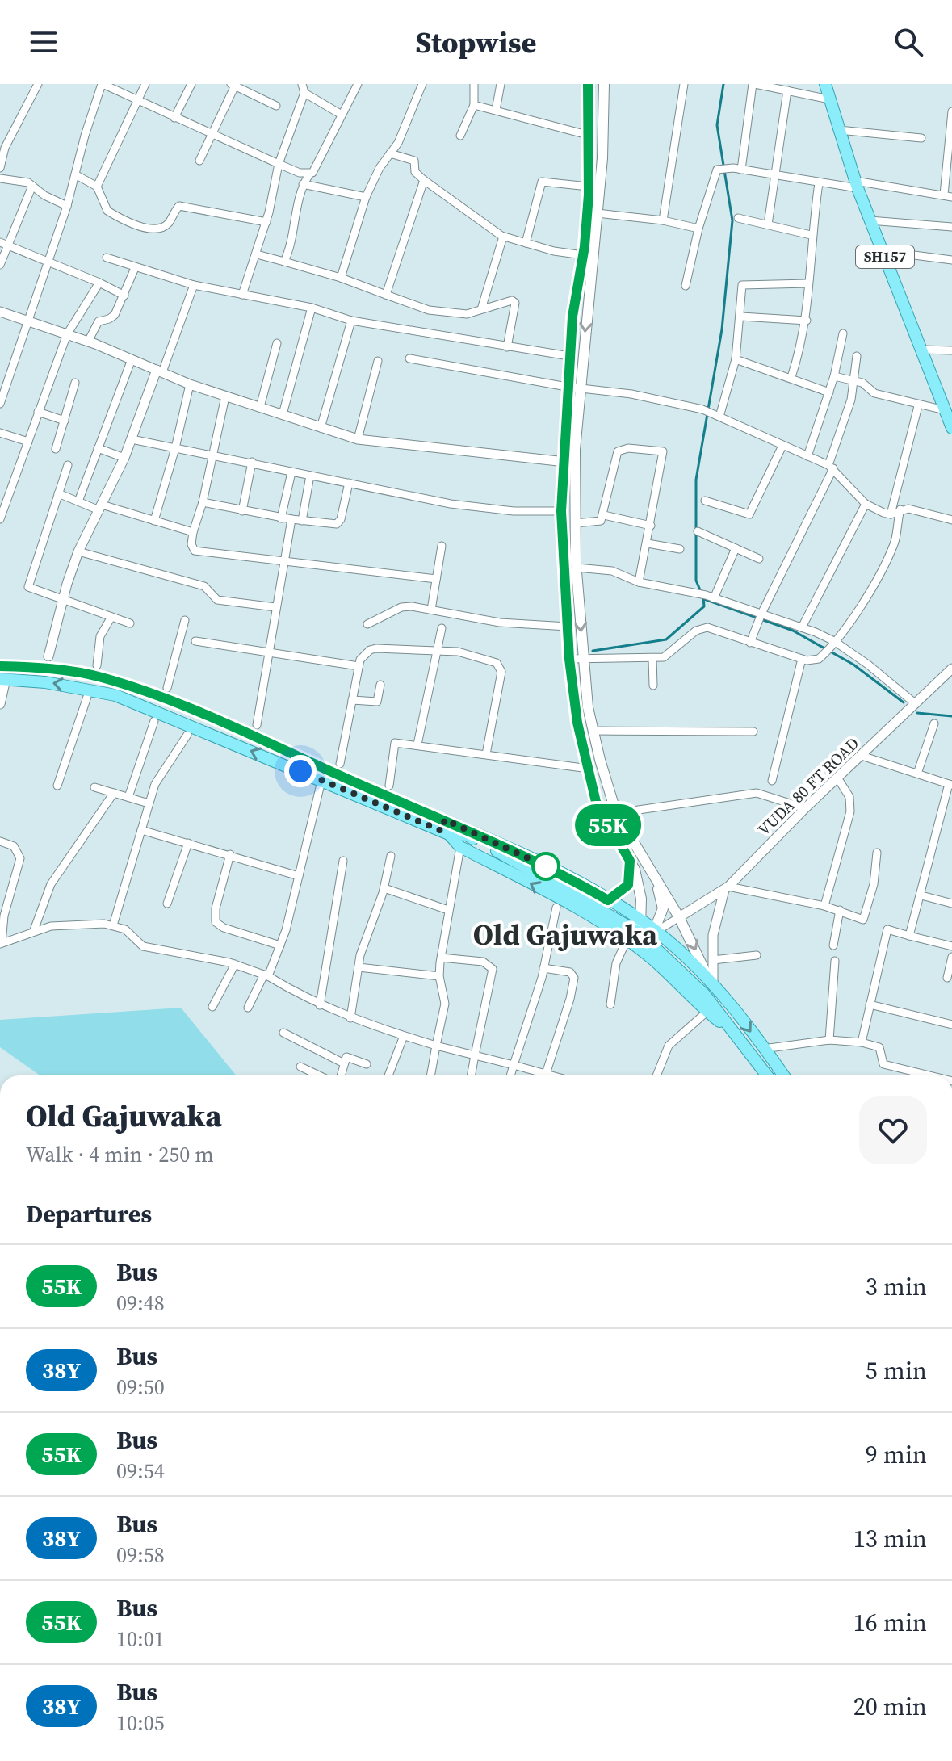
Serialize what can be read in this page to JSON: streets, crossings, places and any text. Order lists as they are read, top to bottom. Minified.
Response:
{"streets":{"main road":["SH157"],"street":["VUDA 80 FT ROAD"]},"districts":["Old Gajuwaka"],"lines":["bus line 55K"],"page":{"header":"Stopwise","on_map":"55K","heading":[["Old Gajuwaka","Walk · 4 min · 250 m"],"Departures"],"list":[{"mark":"55K","name":"Bus","note":"09:48","value":"3 min"},{"mark":"38Y","name":"Bus","note":"09:50","value":"5 min"},{"mark":"55K","name":"Bus","note":"09:54","value":"9 min"},{"mark":"38Y","name":"Bus","note":"09:58","value":"13 min"},{"mark":"55K","name":"Bus","note":"10:01","value":"16 min"},{"mark":"38Y","name":"Bus","note":"10:05","value":"20 min"}]}}
